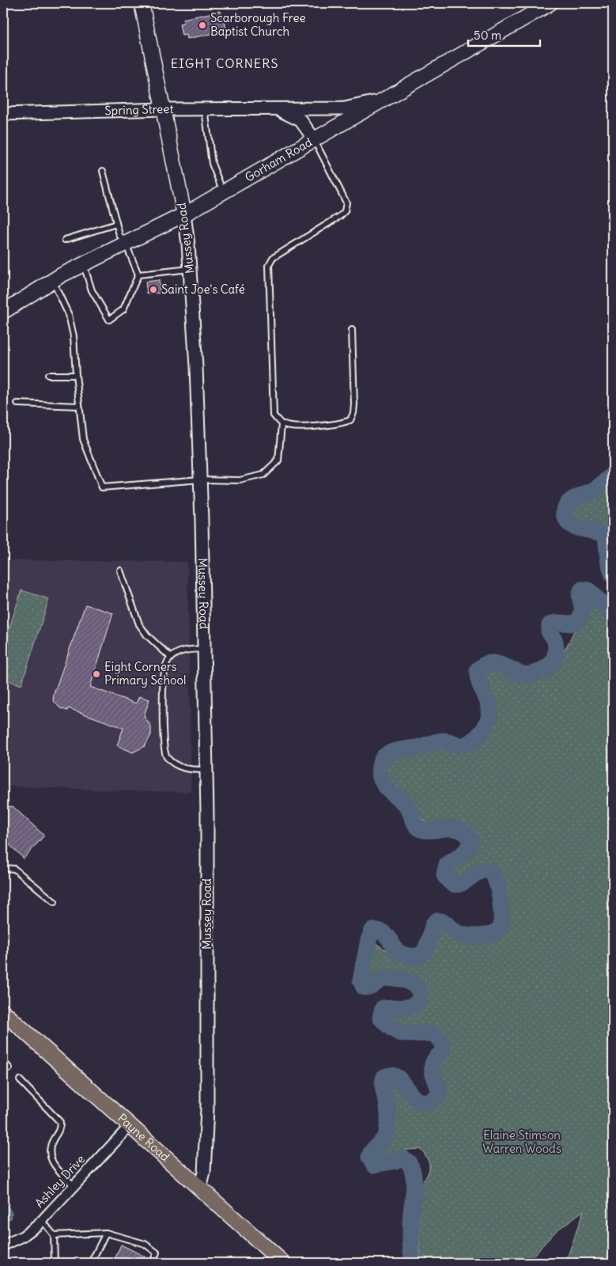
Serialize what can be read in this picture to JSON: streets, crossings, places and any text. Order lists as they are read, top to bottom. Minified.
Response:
{"streets":{"main road":["Gorham Road","Mussey Road","Payne Road"],"street":["Spring Street","Ashley Drive"]},"crossings":[["Spring Street","Gorham Road"],["Spring Street","Mussey Road"],["Gorham Road","Mussey Road"],["Mussey Road","Payne Road"],["Payne Road","Ashley Drive"]],"districts":["EIGHT CORNERS"],"parks":["Elaine Stimson Warren Woods"],"places":["Scarborough Free Baptist Church","Saint Joe's Café","Eight Corners Primary School"],"scale_bar":"50 m"}
